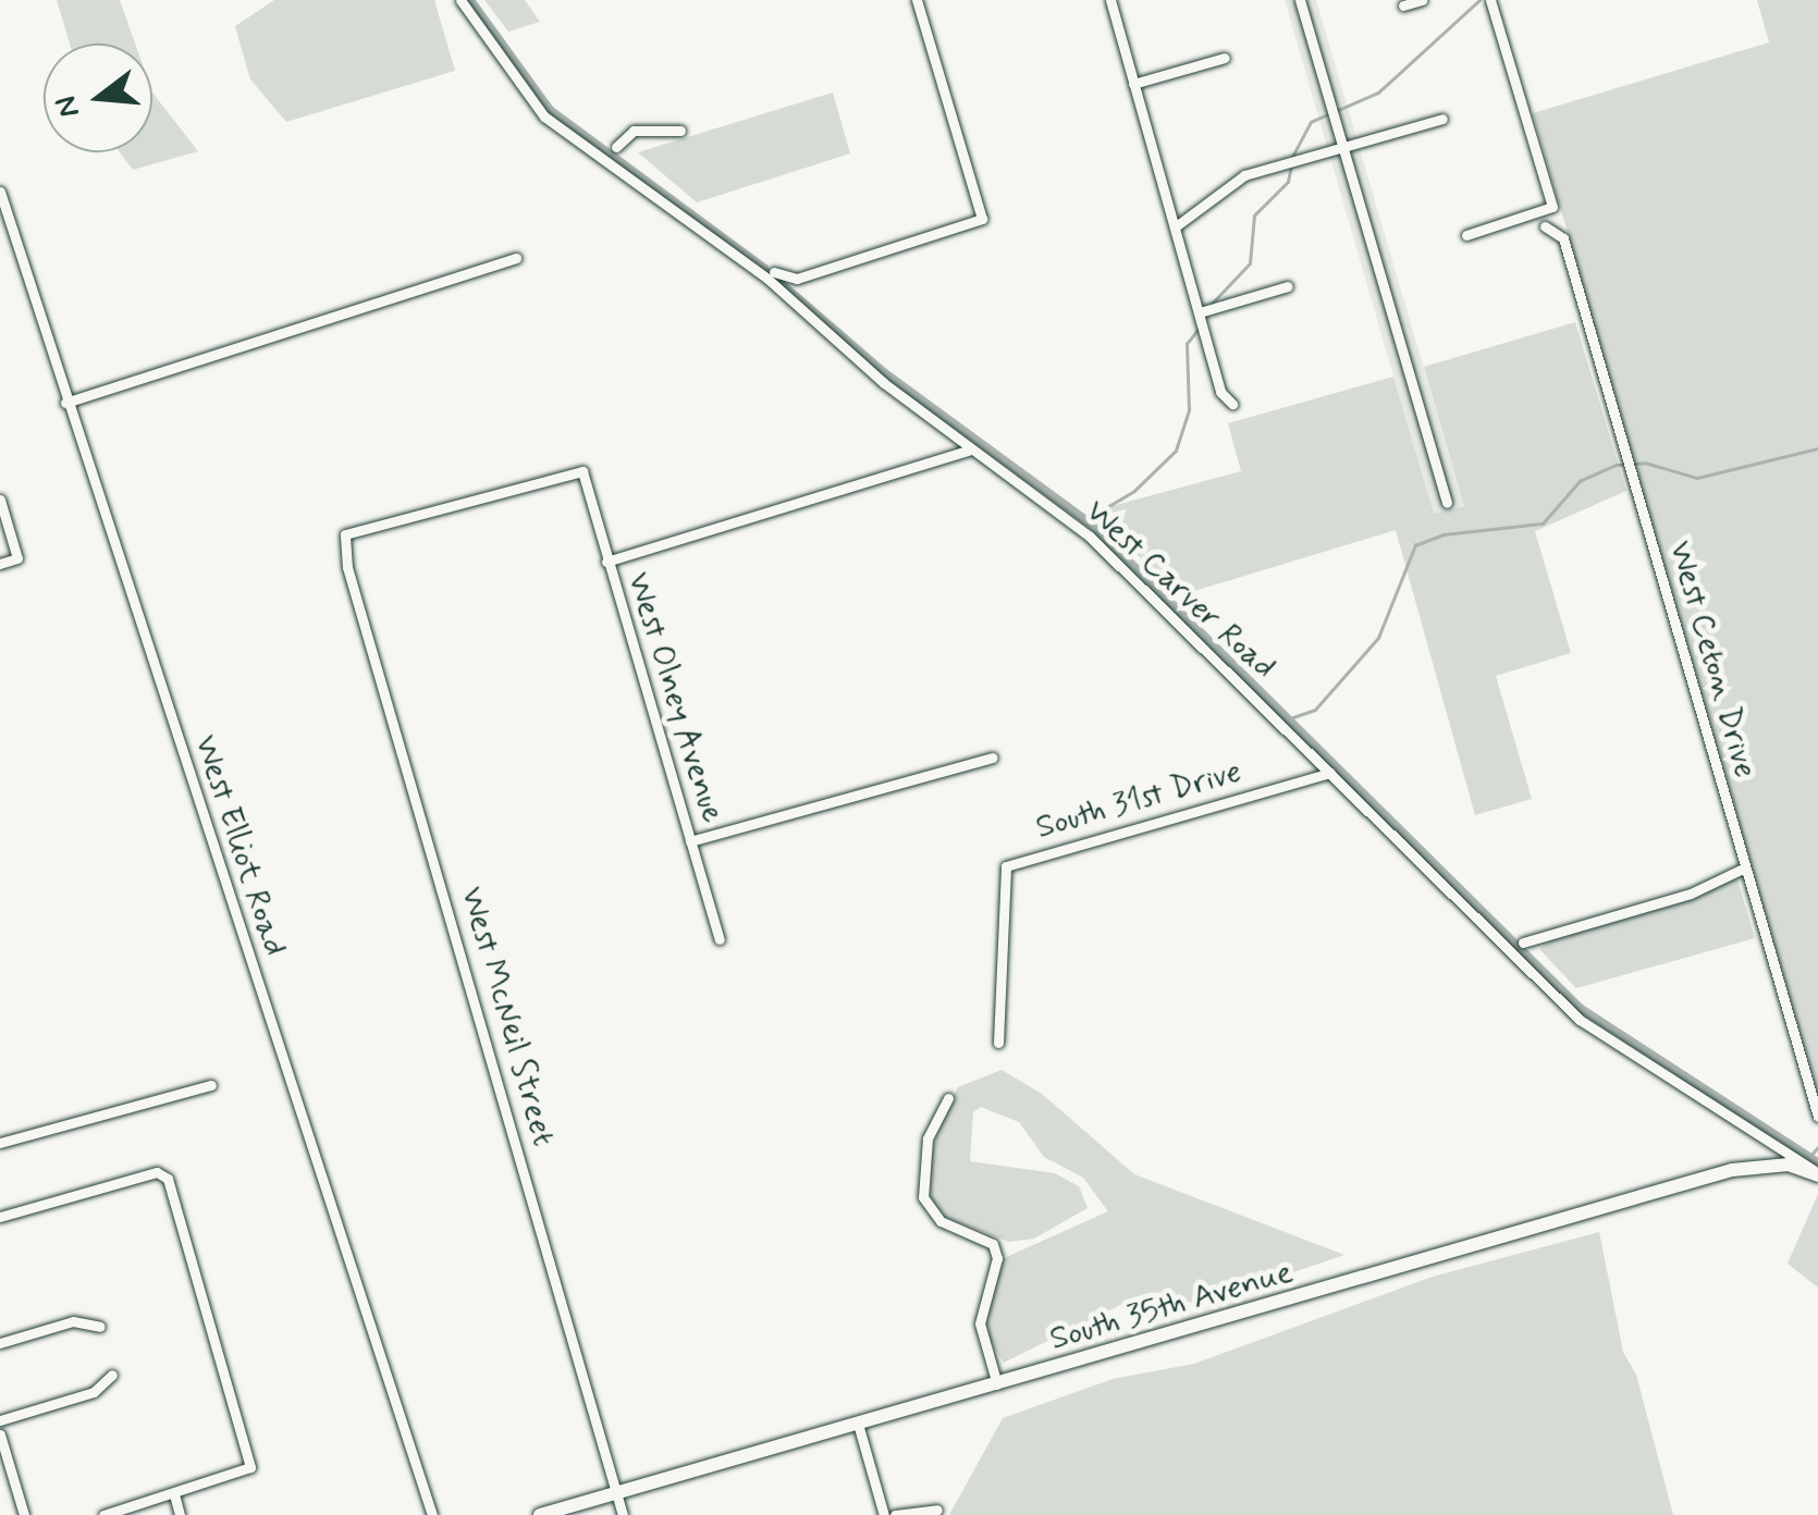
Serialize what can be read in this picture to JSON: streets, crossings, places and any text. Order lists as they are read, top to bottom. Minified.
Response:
{"streets":{"street":["West Carver Road","West Ceton Drive","West Olney Avenue","South 31st Drive","West Elliot Road","West McNeil Street","South 35th Avenue"]},"crossings":[["West Carver Road","South 31st Drive"],["West Carver Road","South 35th Avenue"],["West Olney Avenue","West McNeil Street"],["West McNeil Street","South 35th Avenue"]],"north":"left"}
